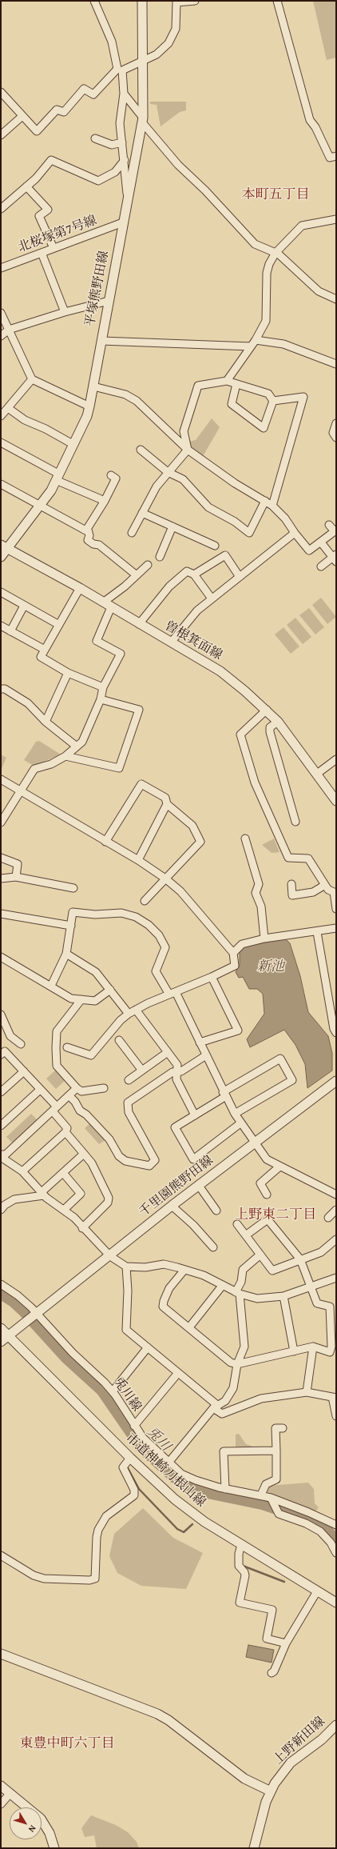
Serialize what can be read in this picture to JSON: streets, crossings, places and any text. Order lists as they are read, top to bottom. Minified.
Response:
{"streets":{"street":["北桜塚第7号線","平塚熊野田線","曽根箕面線","千里園熊野田線","兎川線","市道神崎刀根山線","上野新田線"]},"crossings":[["北桜塚第7号線","平塚熊野田線"],["平塚熊野田線","曽根箕面線"],["千里園熊野田線","兎川線"],["千里園熊野田線","市道神崎刀根山線"]],"districts":["本町五丁目","上野東二丁目","東豊中町六丁目"],"water":["新池","兎川"],"north":"bottom right"}
